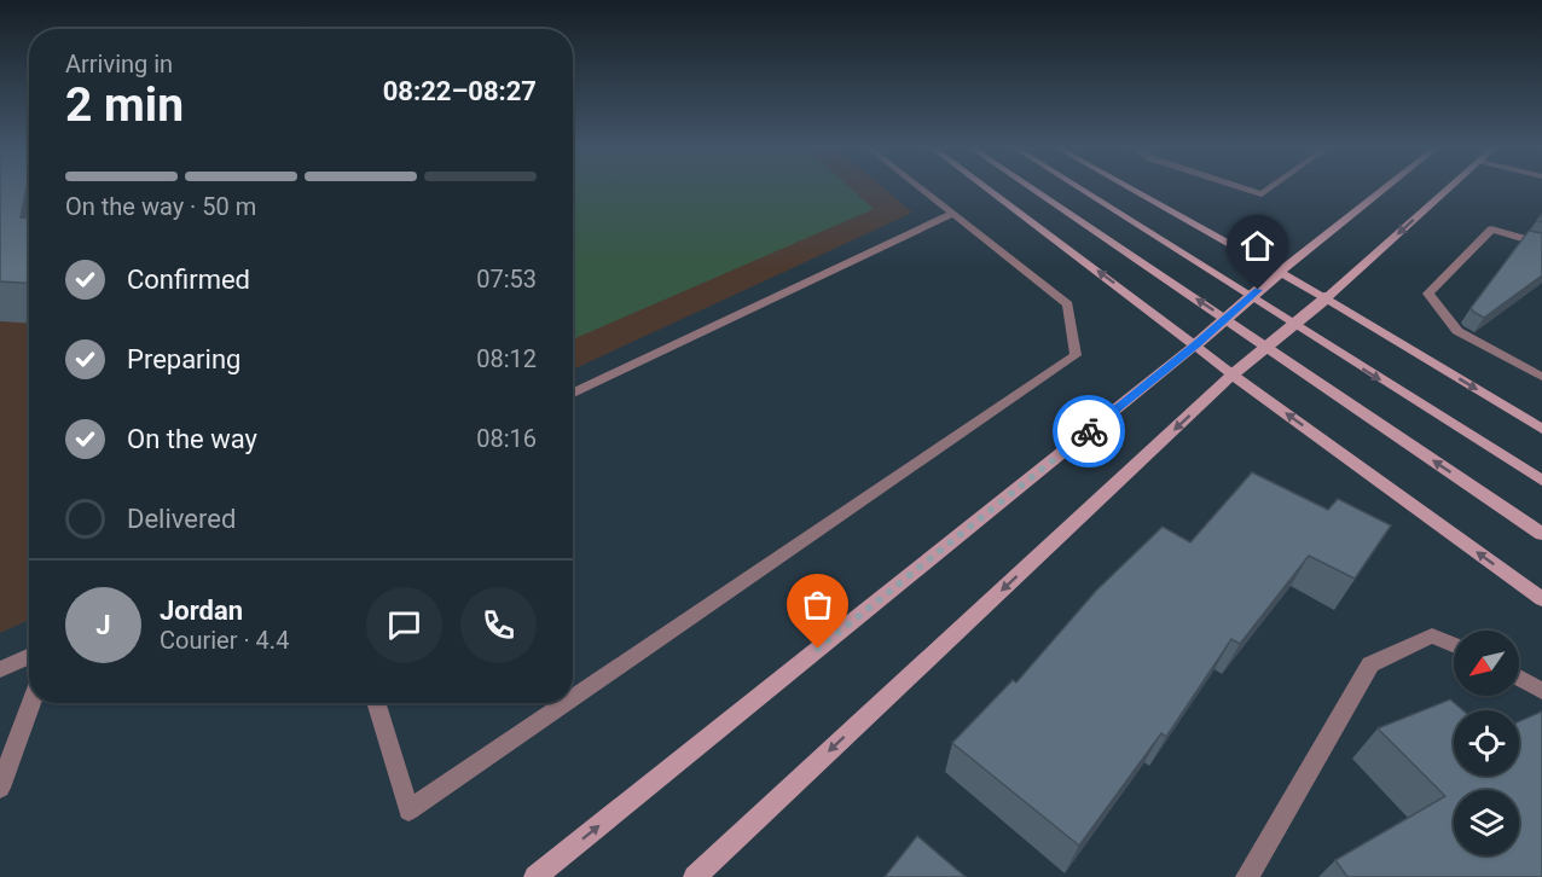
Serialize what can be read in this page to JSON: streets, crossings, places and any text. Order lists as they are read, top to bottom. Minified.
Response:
{"north":"bottom left","page":{"heading":["2 min","Arriving in","08:22–08:27"],"panel":["Jordan","Courier · 4.4"],"bar":"On the way · 50 m","list":[["Confirmed","07:53"],["Preparing","08:12"],["On the way","08:16"],"Delivered"],"round":"J"}}
